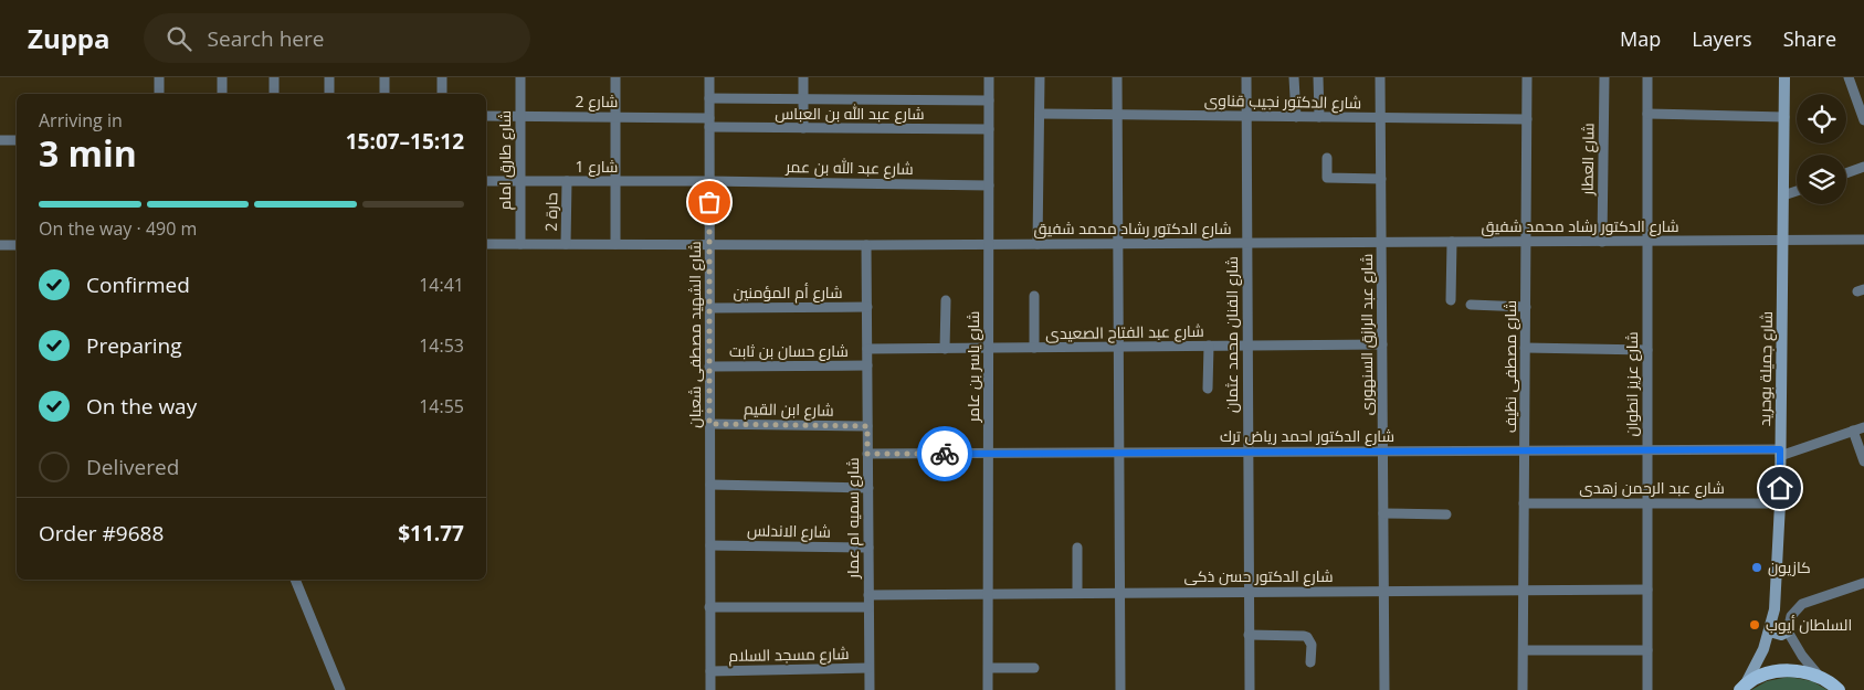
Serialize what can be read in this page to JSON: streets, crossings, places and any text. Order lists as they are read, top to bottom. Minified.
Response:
{"streets":{"main road":["شارع جميلة بوحريد"],"street":["شارع 2","شارع الدكتور نجيب قناوى","شارع عبد الله بن العباس","شارع العطار","شارع طارق امام","شارع 1","شارع عبد الله بن عمر","حارة 2","شارع الدكتور رشاد محمد شفيق","شارع أم المؤمنين","شارع عبد الفتاح الصعيدى","شارع الشهيد مصطفى شعبان","شارع الفنان محمد عثمان","شارع عبد الرازق السنهورى","شارع حسان بن ثابت","شارع ياسر بن عامر","شارع مصطفى نظيف","شارع عزيز انطوان","شارع ابن القيم","شارع الدكتور احمد رياض ترك","شارع عبد الرحمن زهدى","شارع سميه ام عمار","شارع الاندلس","شارع الدكتور حسن ذكى","شارع مسجد السلام"]},"crossings":[["شارع 2","شارع عبد الله بن العباس"],["شارع 2","شارع طارق امام"],["شارع 2","شارع الشهيد مصطفى شعبان"],["شارع الدكتور نجيب قناوى","شارع الفنان محمد عثمان"],["شارع الدكتور نجيب قناوى","شارع عبد الرازق السنهورى"],["شارع الدكتور نجيب قناوى","شارع مصطفى نظيف"],["شارع عبد الله بن العباس","شارع الشهيد مصطفى شعبان"],["شارع عبد الله بن العباس","شارع ياسر بن عامر"],["شارع العطار","شارع الدكتور رشاد محمد شفيق"],["شارع طارق امام","شارع 1"],["شارع طارق امام","شارع الدكتور رشاد محمد شفيق"],["شارع 1","شارع عبد الله بن عمر"],["شارع 1","حارة 2"],["شارع 1","شارع الشهيد مصطفى شعبان"],["شارع عبد الله بن عمر","شارع الشهيد مصطفى شعبان"],["شارع عبد الله بن عمر","شارع ياسر بن عامر"],["حارة 2","شارع الدكتور رشاد محمد شفيق"],["شارع الدكتور رشاد محمد شفيق","شارع الشهيد مصطفى شعبان"],["شارع الدكتور رشاد محمد شفيق","شارع الفنان محمد عثمان"],["شارع الدكتور رشاد محمد شفيق","شارع عبد الرازق السنهورى"],["شارع الدكتور رشاد محمد شفيق","شارع ياسر بن عامر"],["شارع الدكتور رشاد محمد شفيق","شارع مصطفى نظيف"],["شارع الدكتور رشاد محمد شفيق","شارع جميلة بوحريد"],["شارع الدكتور رشاد محمد شفيق","شارع عزيز انطوان"],["شارع الدكتور رشاد محمد شفيق","شارع سميه ام عمار"],["شارع أم المؤمنين","شارع الشهيد مصطفى شعبان"],["شارع أم المؤمنين","شارع سميه ام عمار"],["شارع عبد الفتاح الصعيدى","شارع الفنان محمد عثمان"],["شارع عبد الفتاح الصعيدى","شارع عبد الرازق السنهورى"],["شارع عبد الفتاح الصعيدى","شارع ياسر بن عامر"],["شارع عبد الفتاح الصعيدى","شارع سميه ام عمار"],["شارع الشهيد مصطفى شعبان","شارع حسان بن ثابت"],["شارع الشهيد مصطفى شعبان","شارع ابن القيم"],["شارع الشهيد مصطفى شعبان","شارع الاندلس"],["شارع الشهيد مصطفى شعبان","شارع مسجد السلام"],["شارع الفنان محمد عثمان","شارع الدكتور احمد رياض ترك"],["شارع الفنان محمد عثمان","شارع الدكتور حسن ذكى"],["شارع عبد الرازق السنهورى","شارع الدكتور احمد رياض ترك"],["شارع عبد الرازق السنهورى","شارع الدكتور حسن ذكى"],["شارع حسان بن ثابت","شارع سميه ام عمار"],["شارع ياسر بن عامر","شارع الدكتور احمد رياض ترك"],["شارع ياسر بن عامر","شارع الدكتور حسن ذكى"],["شارع مصطفى نظيف","شارع الدكتور احمد رياض ترك"],["شارع مصطفى نظيف","شارع عبد الرحمن زهدى"],["شارع مصطفى نظيف","شارع الدكتور حسن ذكى"],["شارع جميلة بوحريد","شارع الدكتور احمد رياض ترك"],["شارع جميلة بوحريد","شارع عبد الرحمن زهدى"],["شارع عزيز انطوان","شارع الدكتور احمد رياض ترك"],["شارع عزيز انطوان","شارع عبد الرحمن زهدى"],["شارع عزيز انطوان","شارع الدكتور حسن ذكى"],["شارع ابن القيم","شارع سميه ام عمار"],["شارع الدكتور احمد رياض ترك","شارع سميه ام عمار"],["شارع سميه ام عمار","شارع الاندلس"],["شارع سميه ام عمار","شارع الدكتور حسن ذكى"],["شارع سميه ام عمار","شارع مسجد السلام"]],"places":["كازيون","السلطان أيوب"],"page":{"header":"Zuppa","search":"Search here","nav":["Map","Layers","Share"],"heading":["3 min","Arriving in","15:07–15:12"],"panel":["Order #9688","$11.77"],"bar":"On the way · 490 m","list":[["Confirmed","14:41"],["Preparing","14:53"],["On the way","14:55"],"Delivered"]}}
